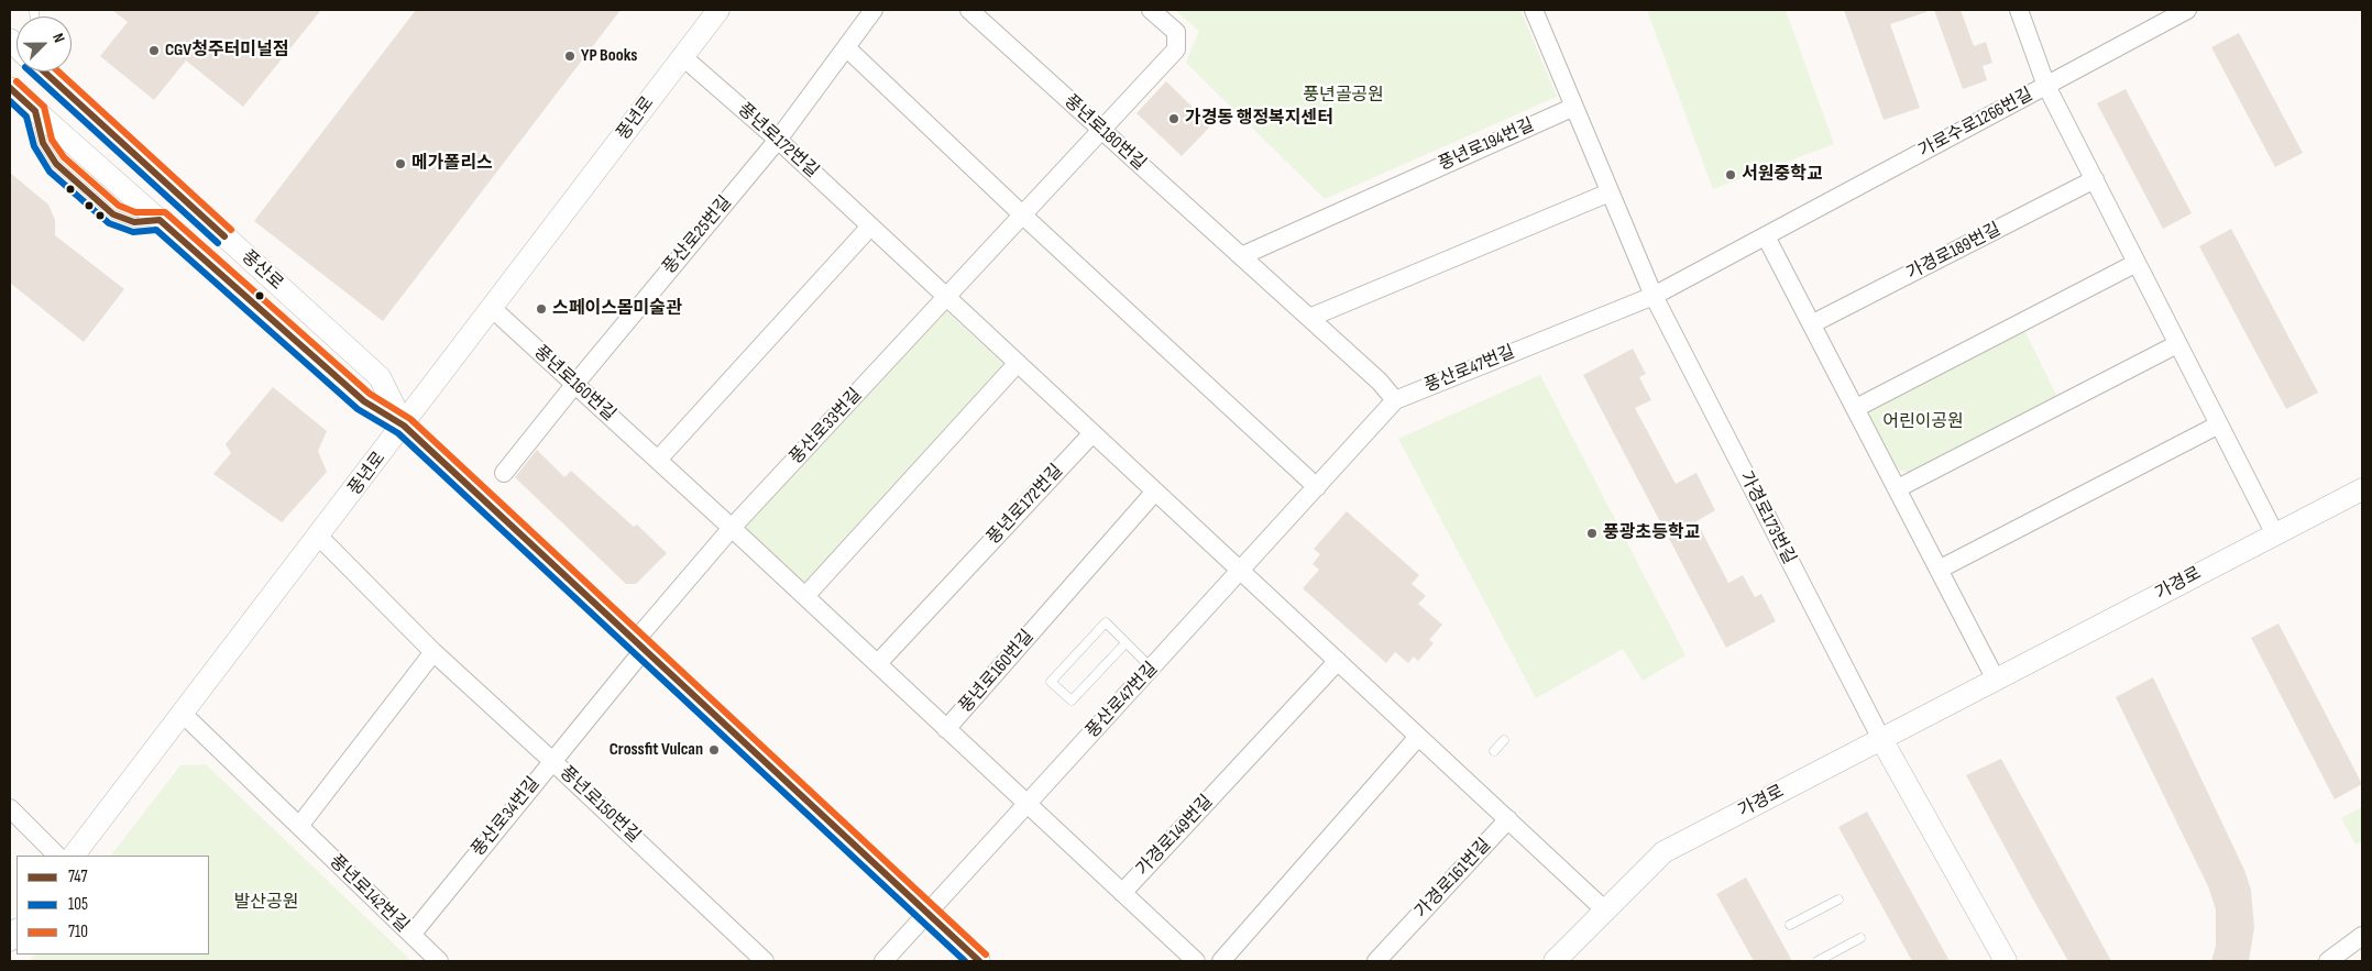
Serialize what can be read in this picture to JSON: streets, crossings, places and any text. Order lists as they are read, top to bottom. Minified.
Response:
{"streets":{"street":["풍년로","가로수로1266번길","풍년로180번길","풍년로172번길","풍년로194번길","풍산로25번길","가경로189번길","풍산로","풍산로47번길","풍년로160번길","풍산로33번길","가경로173번길","가경로","풍년로150번길","풍산로34번길","가경로149번길","가경로161번길","풍년로142번길"]},"crossings":[["풍년로","풍년로172번길"],["풍년로","풍산로"],["풍년로","풍년로160번길"],["풍년로","풍년로150번길"],["풍년로","풍년로142번길"],["가로수로1266번길","풍산로47번길"],["가로수로1266번길","가경로173번길"],["풍년로180번길","풍년로194번길"],["풍년로180번길","풍산로47번길"],["풍년로180번길","풍산로33번길"],["풍년로172번길","풍산로25번길"],["풍년로172번길","풍산로47번길"],["풍년로172번길","풍년로160번길"],["풍년로172번길","풍산로33번길"],["풍산로25번길","풍년로160번길"],["풍산로","풍산로47번길"],["풍산로","풍산로33번길"],["풍산로","풍산로34번길"],["풍산로47번길","풍년로160번길"],["풍산로47번길","가경로173번길"],["풍산로47번길","가경로149번길"],["풍년로160번길","풍산로33번길"],["풍년로160번길","가경로149번길"],["풍산로33번길","풍산로34번길"],["가경로173번길","가경로"],["풍년로150번길","풍산로34번길"],["풍산로34번길","풍년로142번길"]],"parks":["풍년골공원","어린이공원","발산공원"],"places":["CGV청주터미널점","YP Books","가경동 행정복지센터","메가폴리스","서원중학교","스페이스몸미술관","풍광초등학교","Crossfit Vulcan"],"lines":["transit line 747","transit line 105","transit line 710"],"legend":["747","105","710"],"north":"top right"}
